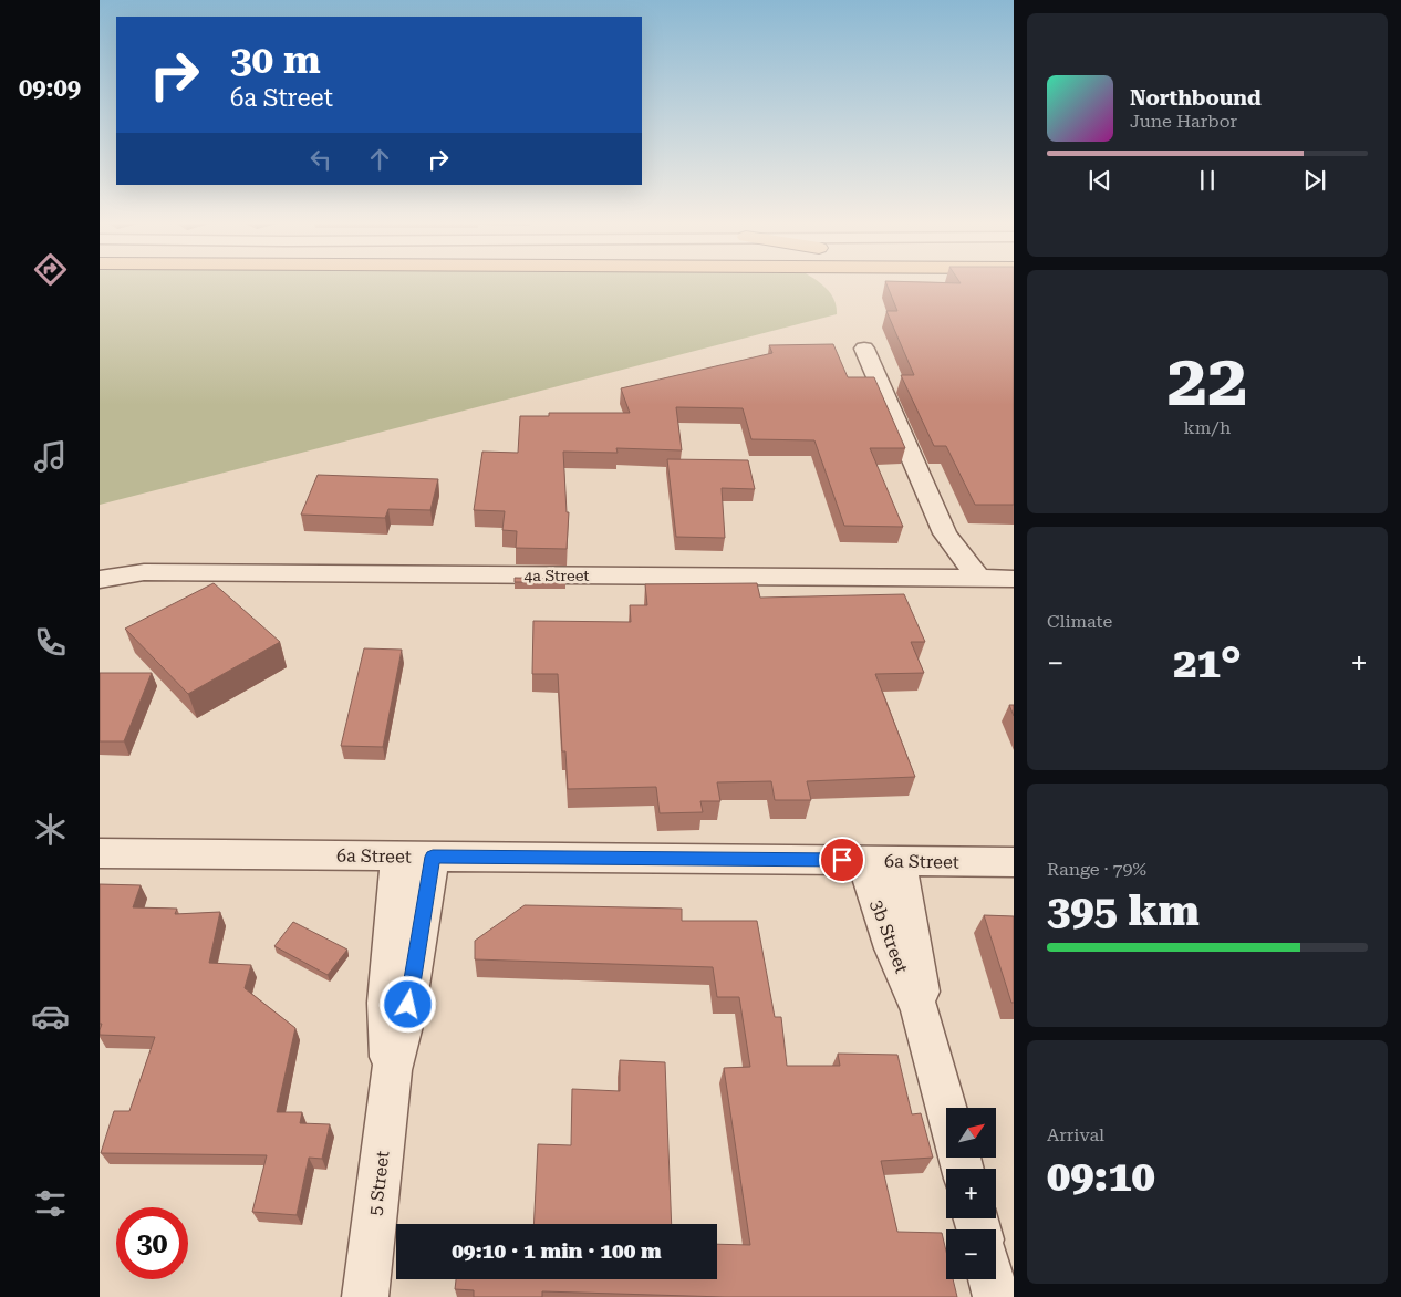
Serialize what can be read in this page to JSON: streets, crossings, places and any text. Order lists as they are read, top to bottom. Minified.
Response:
{"streets":{"street":["4a Street","6a Street","3b Street","5 Street"]},"crossings":[["6a Street","3b Street"],["6a Street","5 Street"]],"north":"top right","page":{"tabs":"09:09","turn":["30 m","6a Street"],"song":["Northbound","June Harbor"],"tile":[["22","km/h"],"Climate",["Range · 79%","395 km"],["Arrival","09:10"]],"heat":["−","21°","+"],"map_buttons":["+","−"],"limit":"30","trip":"09:10 · 1 min · 100 m"}}
